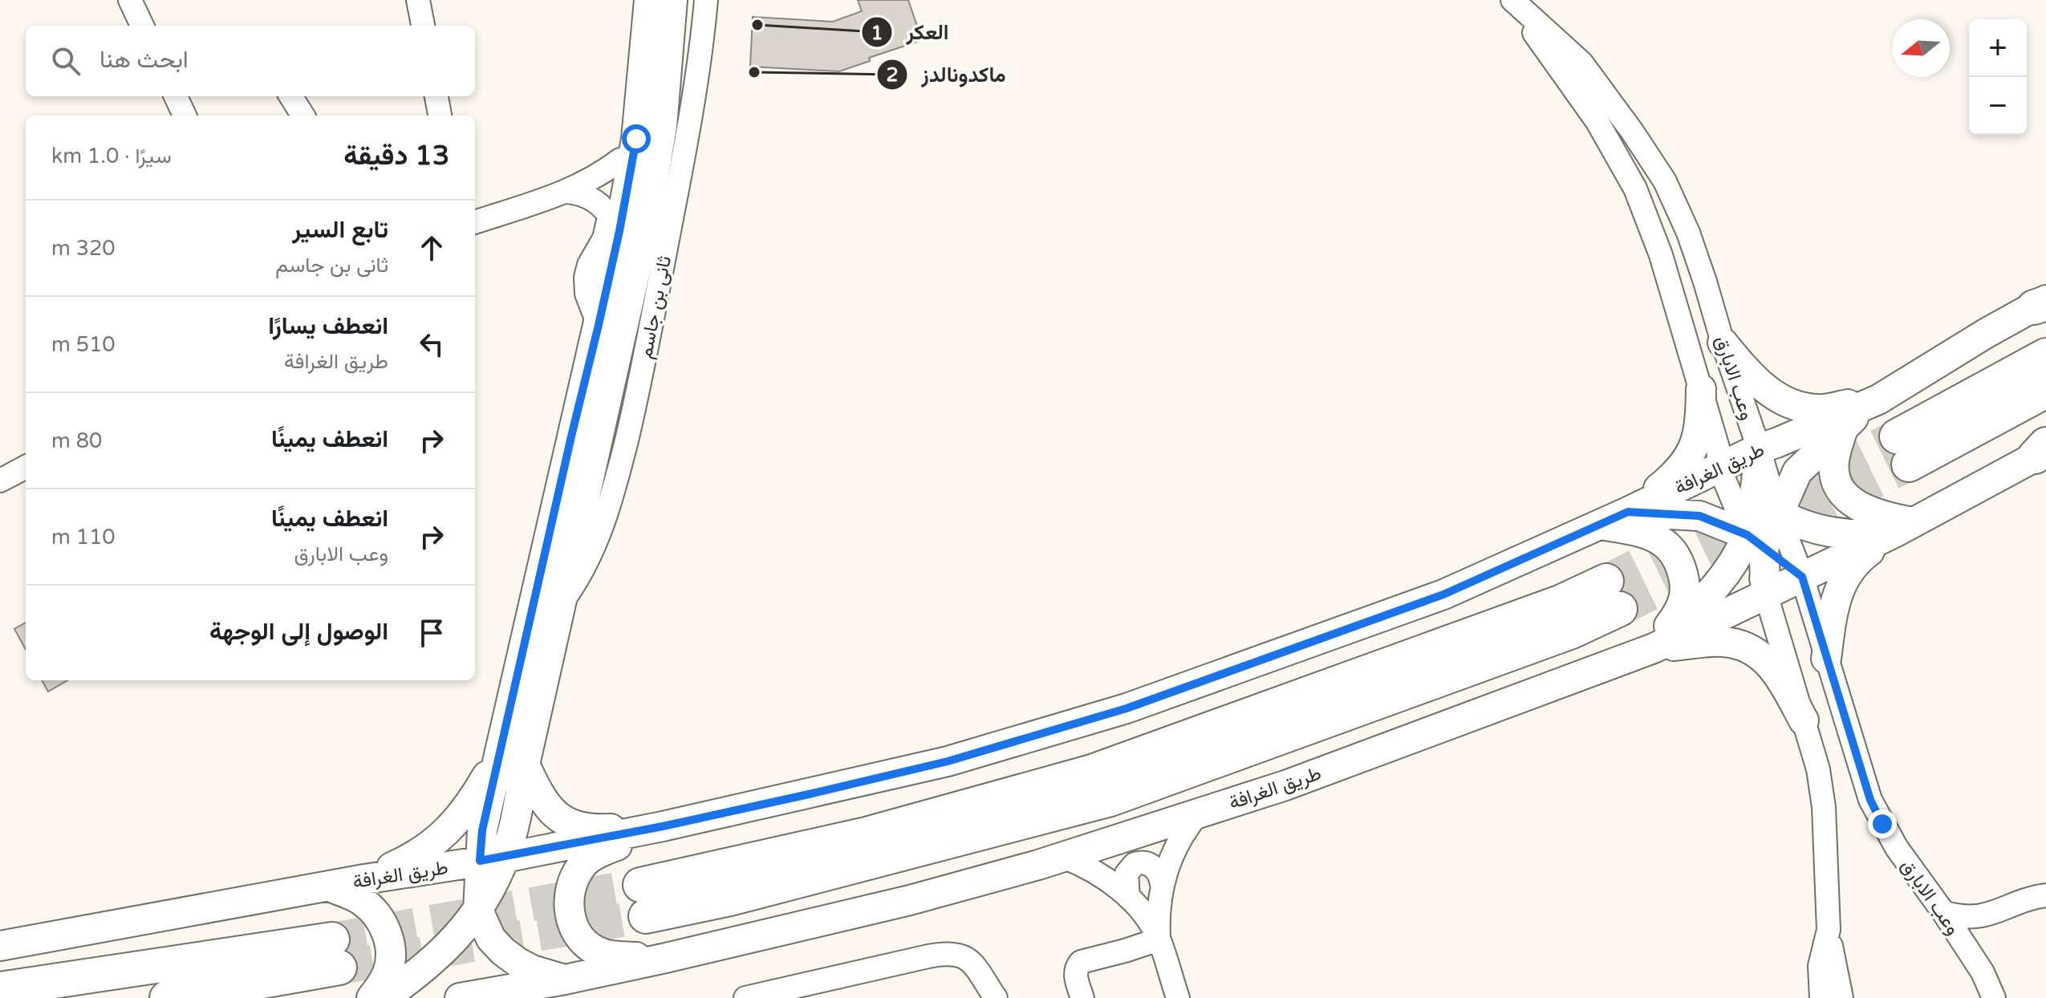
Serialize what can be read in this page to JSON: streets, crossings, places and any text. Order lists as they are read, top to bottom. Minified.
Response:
{"streets":{"main road":["ثانى بن جاسم","طريق الغرافة"],"street":["وعب الابارق"]},"crossings":[["ثانى بن جاسم","طريق الغرافة"],["وعب الابارق","طريق الغرافة"]],"places":["العكر","ماكدونالدز"],"north":"left","page":{"map_buttons":["+","−"],"search":"ابحث هنا","heading":["13 دقيقة","سيرًا · 1.0 km"],"list":[["تابع السير","ثانى بن جاسم","320 m"],["انعطف يسارًا","طريق الغرافة","510 m"],["انعطف يمينًا","80 m"],["انعطف يمينًا","وعب الابارق","110 m"],"الوصول إلى الوجهة"]}}
